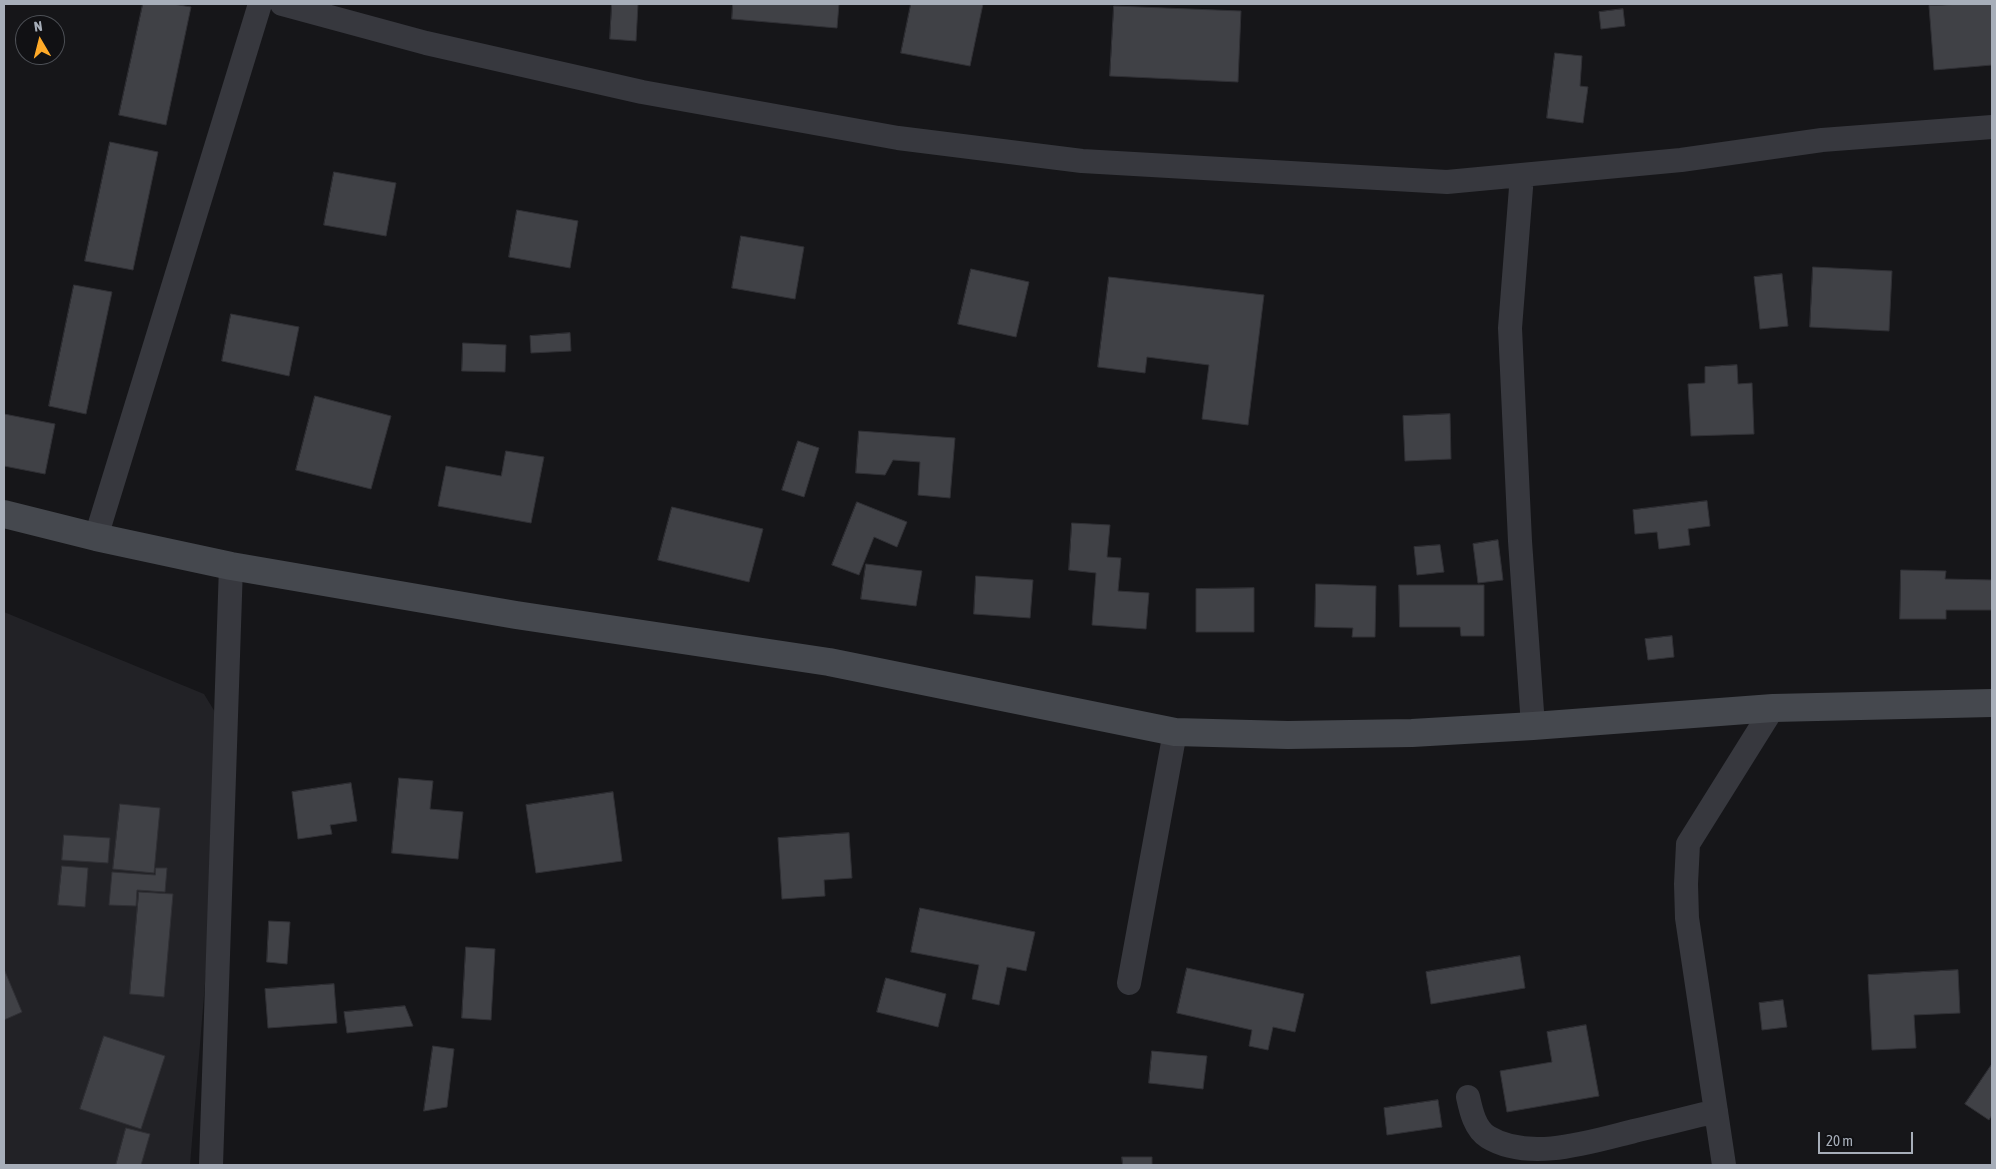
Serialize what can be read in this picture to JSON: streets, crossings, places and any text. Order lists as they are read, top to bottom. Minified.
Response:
{"scale_bar":"20 m","north":"top"}
